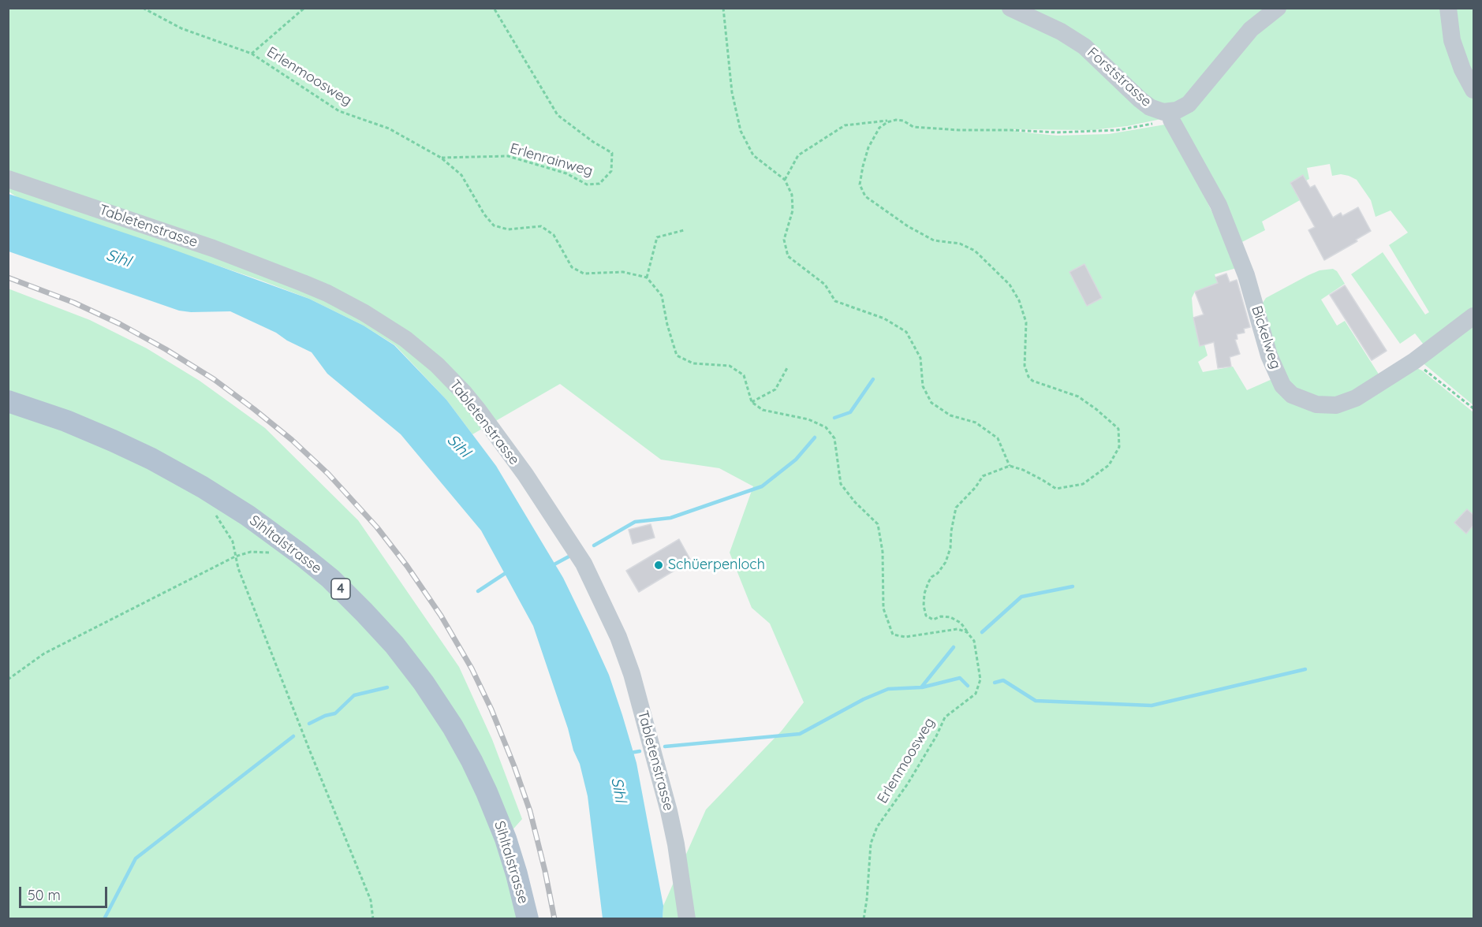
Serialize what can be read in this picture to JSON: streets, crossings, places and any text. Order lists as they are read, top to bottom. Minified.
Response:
{"streets":{"main road":["Sihltalstrasse","4"],"street":["Forststrasse","Tabletenstrasse","Bickelweg"],"path":["Erlenmoosweg","Erlenrainweg"]},"crossings":[["Erlenmoosweg","Erlenrainweg"],["Forststrasse","Bickelweg"]],"water":["Sihl"],"places":["Schüerpenloch"],"scale_bar":"50 m"}
